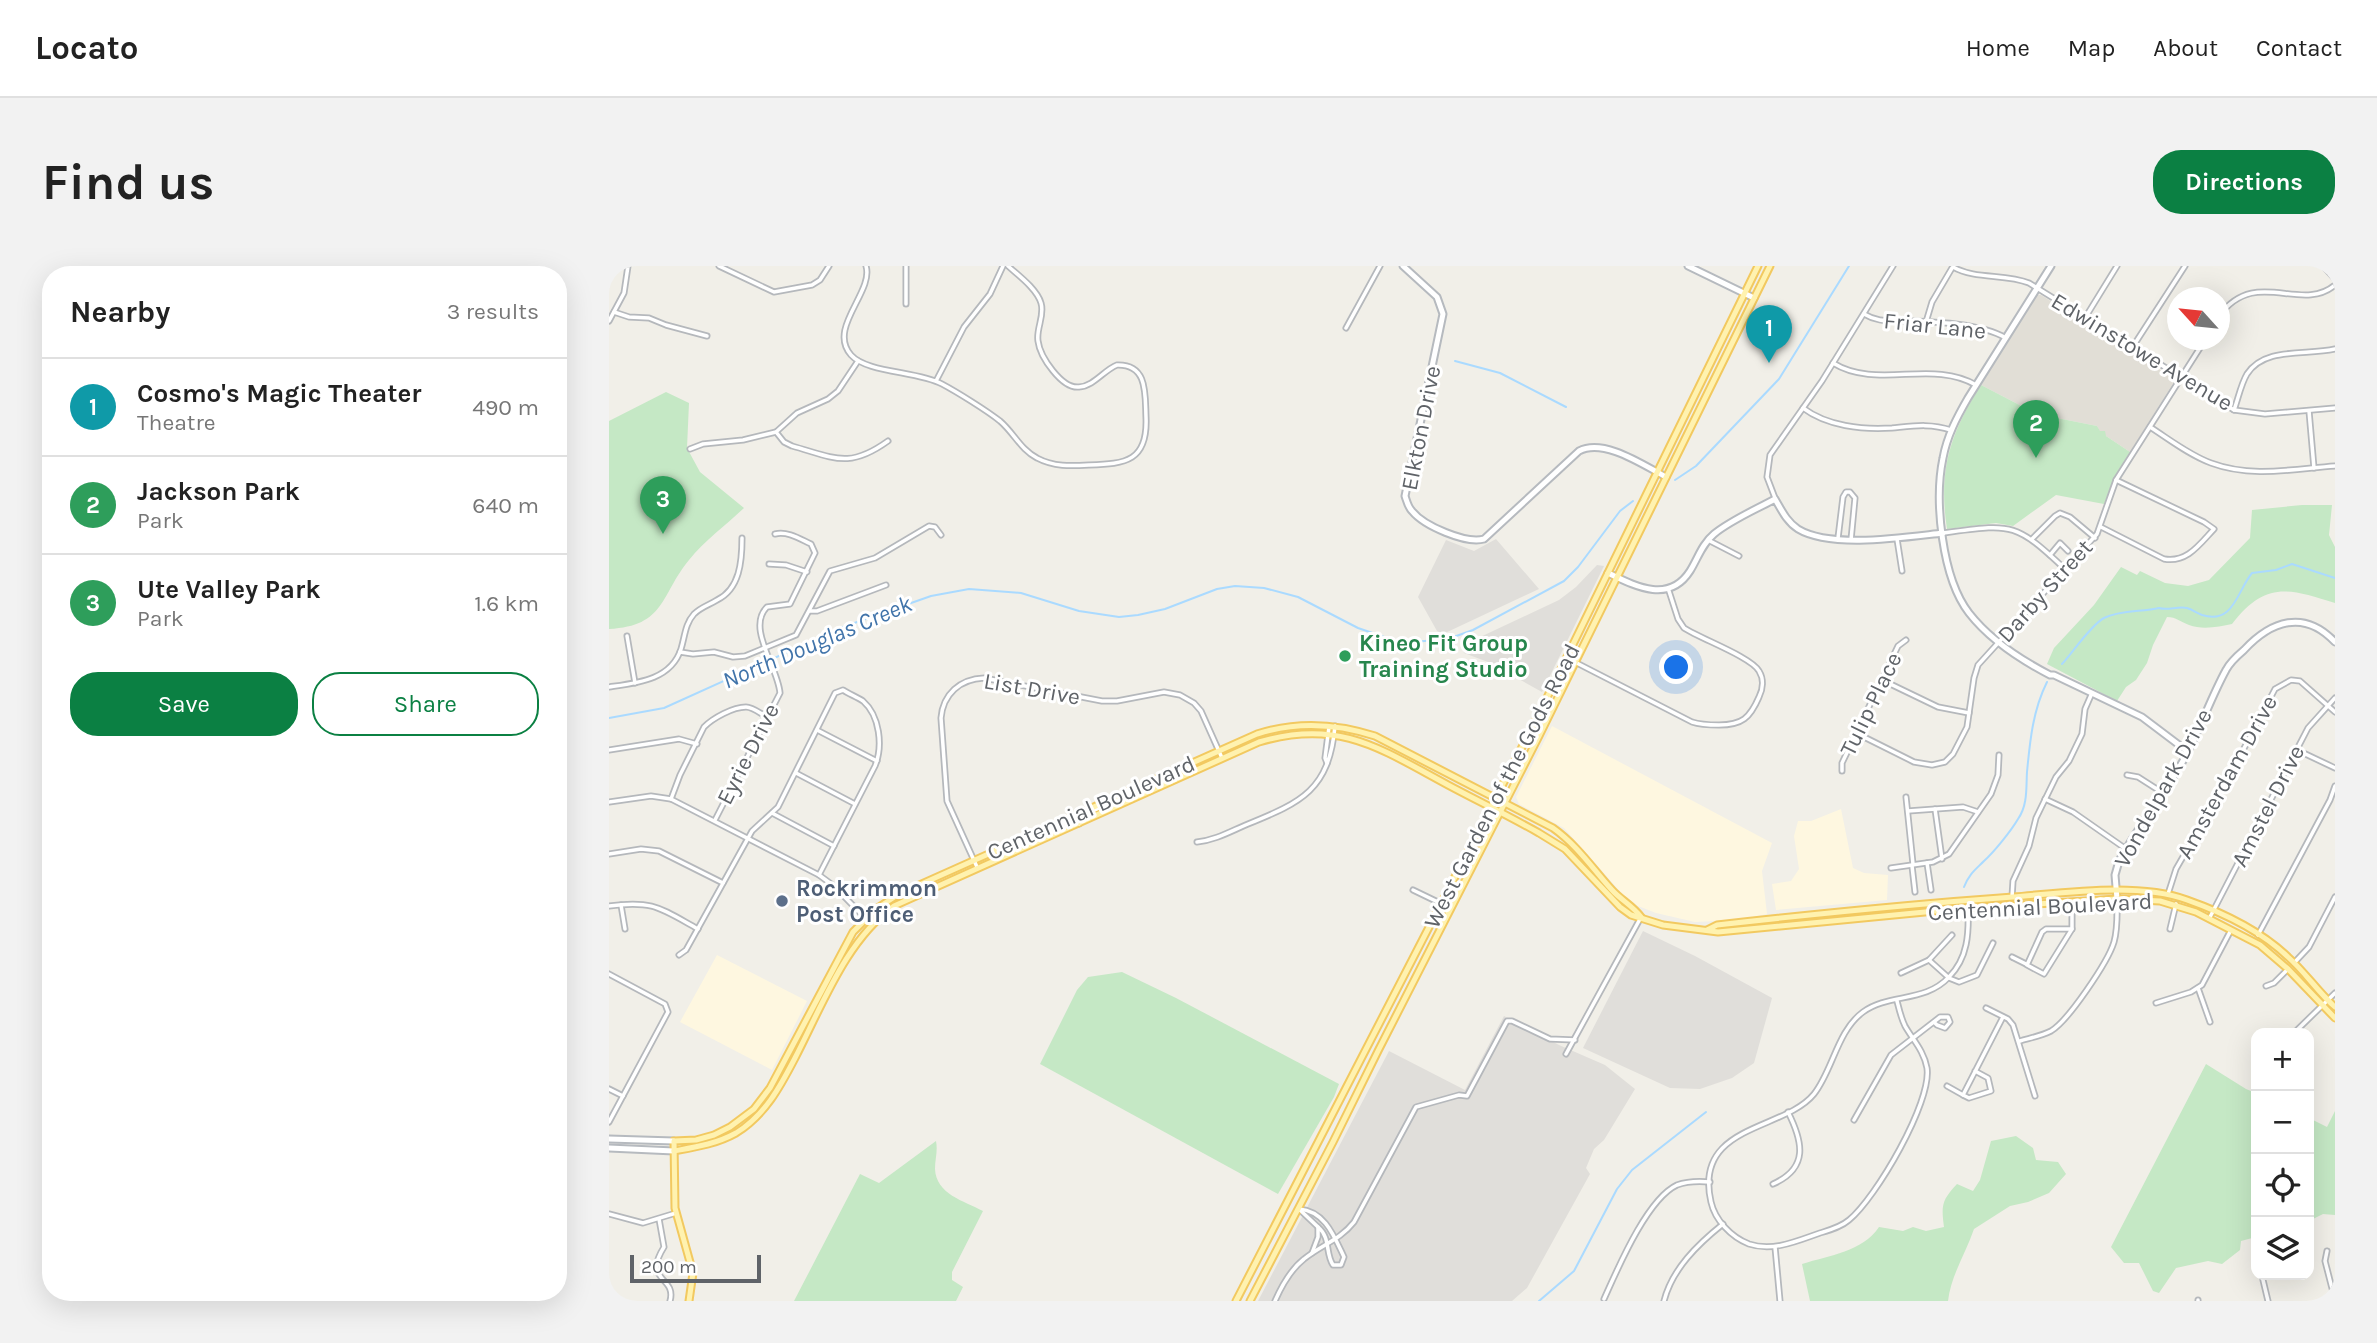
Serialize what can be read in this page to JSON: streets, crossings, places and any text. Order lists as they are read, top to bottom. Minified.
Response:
{"streets":{"main road":["West Garden of the Gods Road","Centennial Boulevard"],"street":["Friar Lane","Edwinstowe Avenue","Elkton Drive","Darby Street","List Drive","Tulip Place","Eyrie Drive","Amsterdam Drive","Vondelpark Drive","Amstel Drive"]},"crossings":[["Edwinstowe Avenue","Darby Street"],["Elkton Drive","West Garden of the Gods Road"],["Darby Street","Tulip Place"],["List Drive","Centennial Boulevard"],["Amsterdam Drive","Amstel Drive"],["Amsterdam Drive","Centennial Boulevard"],["West Garden of the Gods Road","Centennial Boulevard"],["Vondelpark Drive","Centennial Boulevard"],["Amstel Drive","Centennial Boulevard"]],"water":["North Douglas Creek"],"places":["Kineo Fit Group Training Studio","Rockrimmon Post Office"],"scale_bar":"200 m","north":"top left","page":{"header":"Locato","nav":["Home","Map","About","Contact"],"buttons":["Directions",["Save","Share"]],"title":"Find us","heading":["Nearby","3 results"],"pins":["1","2","3"],"list":[{"mark":"1","name":"Cosmo's Magic Theater","note":"Theatre","value":"490 m"},{"mark":"2","name":"Jackson Park","note":"Park","value":"640 m"},{"mark":"3","name":"Ute Valley Park","note":"Park","value":"1.6 km"}],"map_buttons":["+","−"],"scale":"200 m"}}
